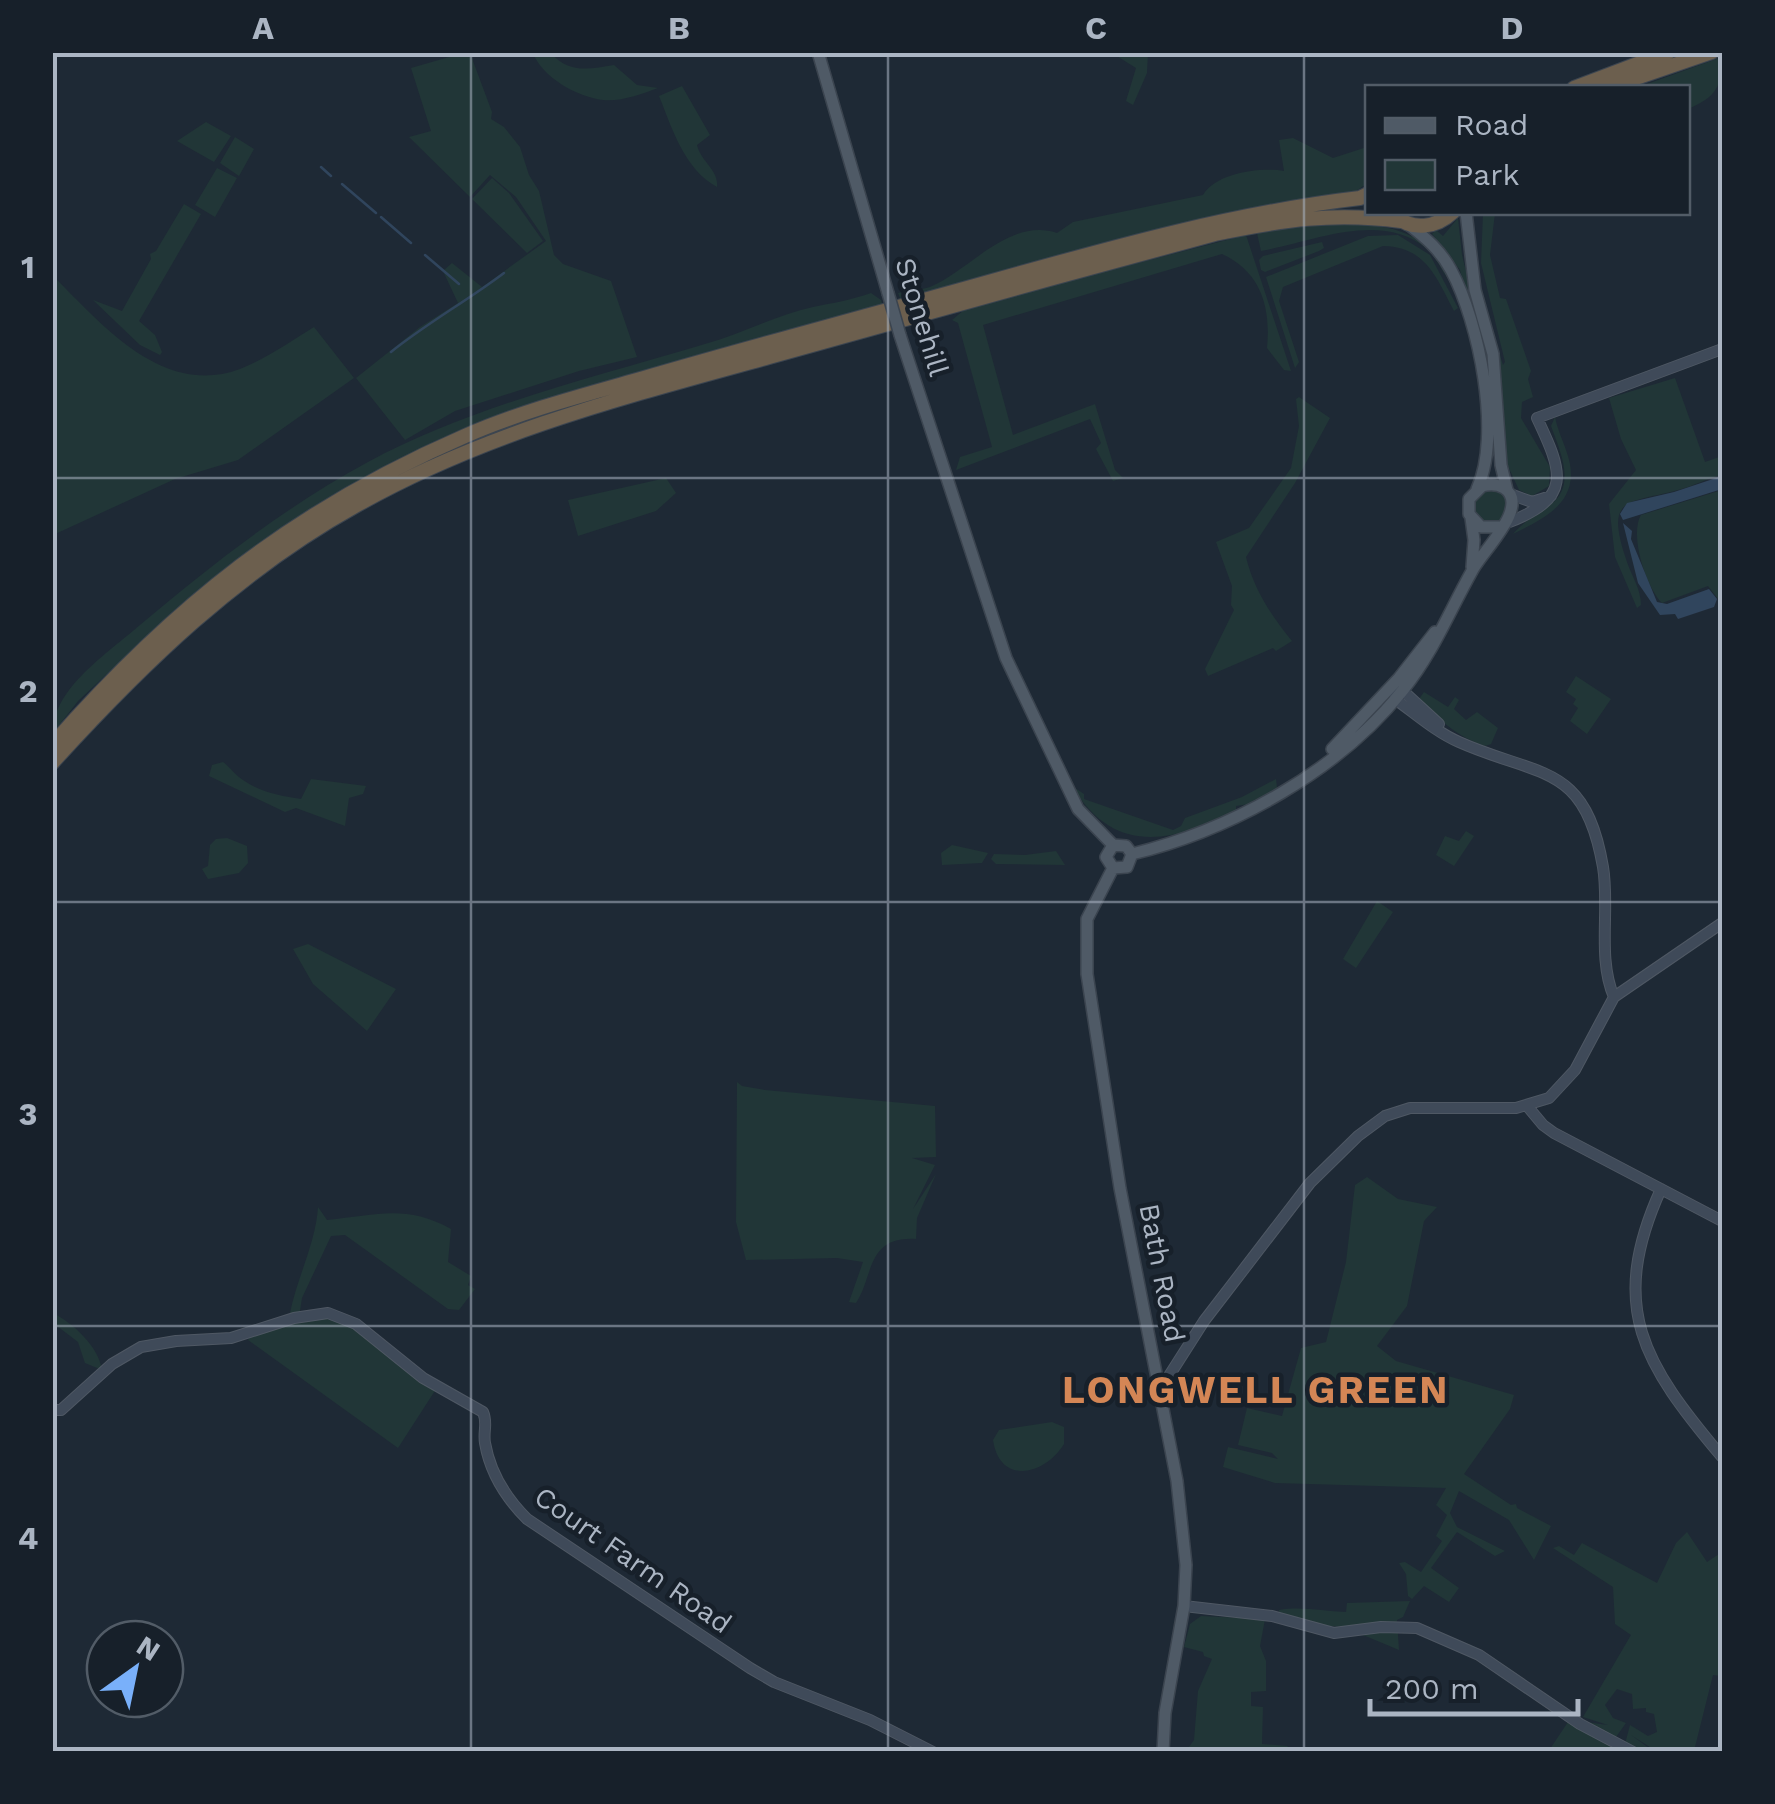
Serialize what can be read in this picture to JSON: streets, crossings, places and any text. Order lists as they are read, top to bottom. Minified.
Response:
{"streets":{"main road":["Stonehill","Bath Road"],"street":["Court Farm Road"]},"crossings":[["Stonehill","Bath Road"]],"districts":["LONGWELL GREEN"],"legend":["Road","Park"],"scale_bar":"200 m","north":"top right","grid":{"columns":["A","B","C","D"],"rows":["1","2","3","4"]}}
